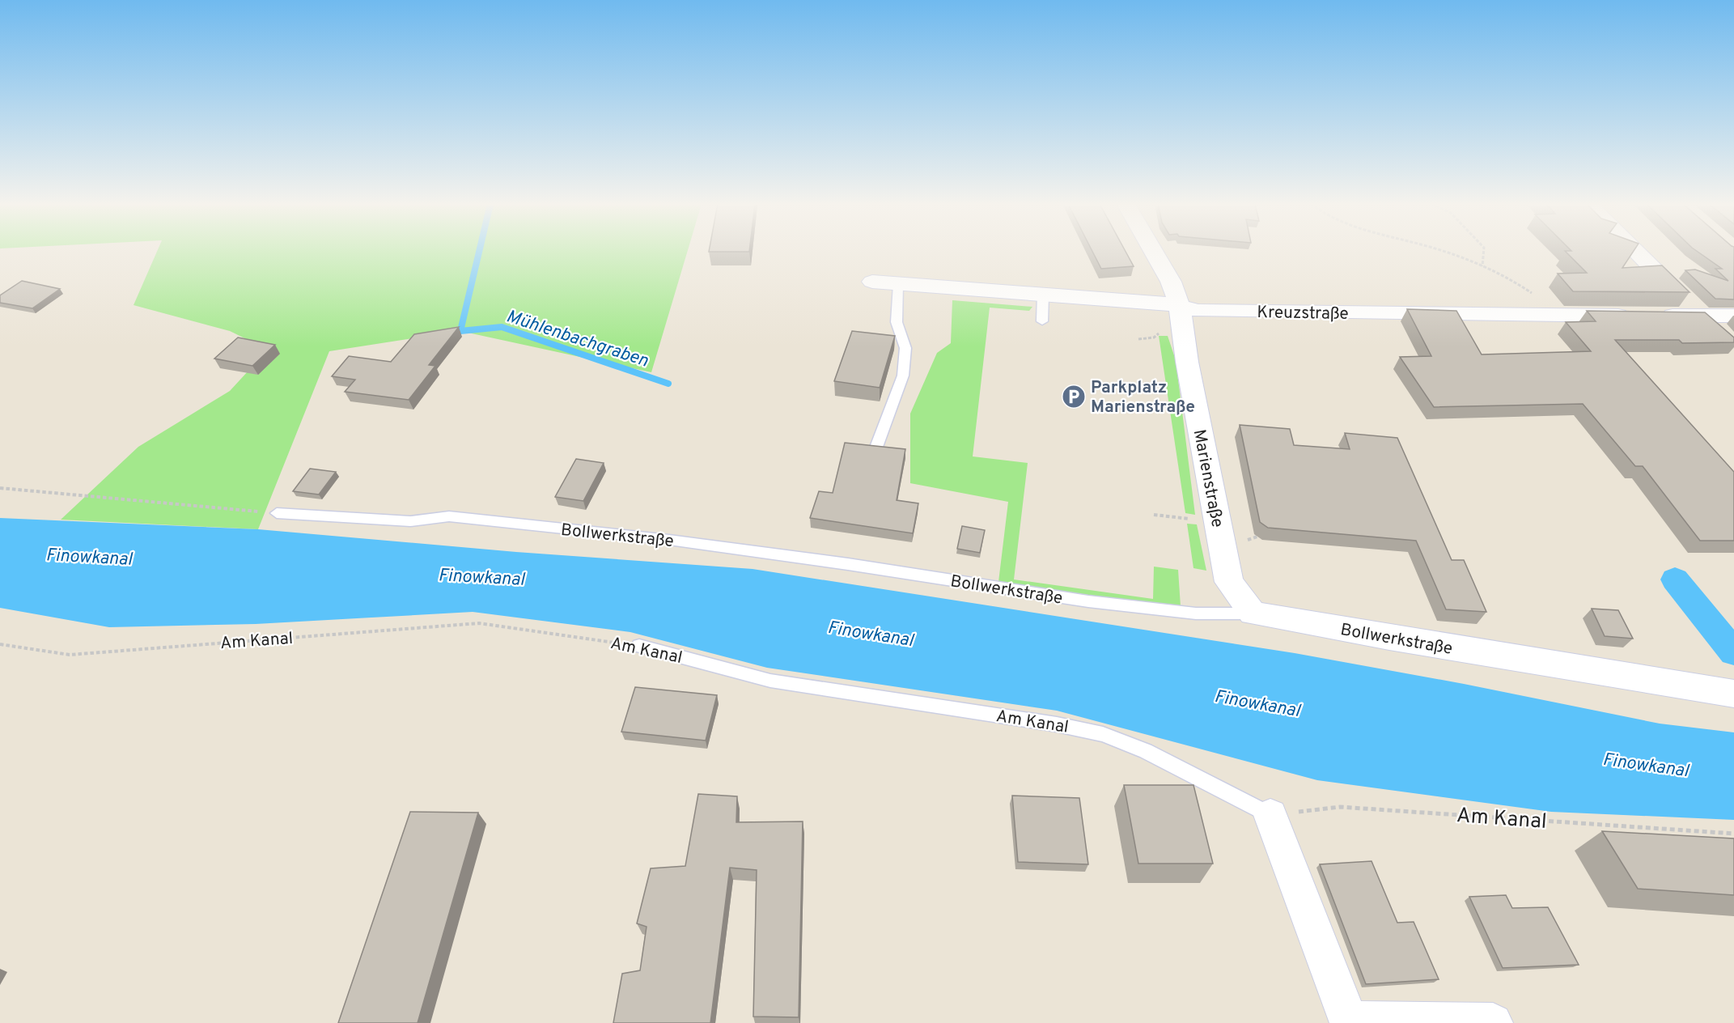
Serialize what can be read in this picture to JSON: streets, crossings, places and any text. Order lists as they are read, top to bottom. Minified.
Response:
{"streets":{"street":["Kreuzstraße","Marienstraße","Bollwerkstraße"],"lane":["Am Kanal"]},"crossings":[["Kreuzstraße","Marienstraße"],["Marienstraße","Bollwerkstraße"]],"water":["Mühlenbachgraben","Finowkanal"],"places":{"parking":["Parkplatz Marienstraße"]}}
